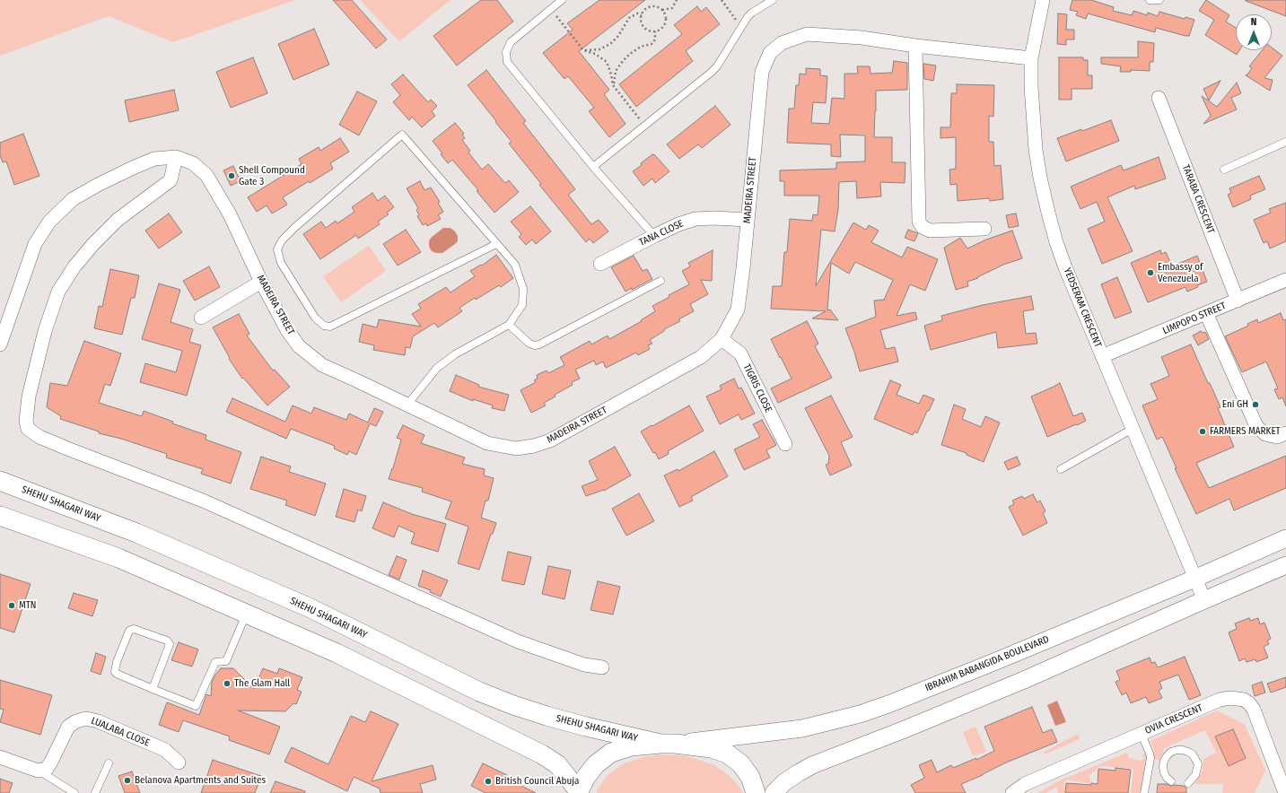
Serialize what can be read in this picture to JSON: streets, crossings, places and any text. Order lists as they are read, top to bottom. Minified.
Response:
{"streets":{"main road":["SHEHU SHAGARI WAY"],"street":["MADEIRA STREET","TARABA CRESCENT","TANA CLOSE","YEDSERAM CRESCENT","LIMPOPO STREET","TIGRIS CLOSE","IBRAHIM BABANGIDA BOULEVARD","OVIA CRESCENT","LUALABA CLOSE"]},"crossings":[["MADEIRA STREET","TANA CLOSE"],["MADEIRA STREET","YEDSERAM CRESCENT"],["MADEIRA STREET","TIGRIS CLOSE"],["TARABA CRESCENT","LIMPOPO STREET"],["YEDSERAM CRESCENT","LIMPOPO STREET"],["YEDSERAM CRESCENT","IBRAHIM BABANGIDA BOULEVARD"],["SHEHU SHAGARI WAY","IBRAHIM BABANGIDA BOULEVARD"]],"places":["Shell Compound Gate 3","Embassy of Venezuela","Eni GH","FARMERS MARKET","MTN","The Glam Hall","Belanova Apartments and Suites","British Council Abuja"],"north":"top"}
